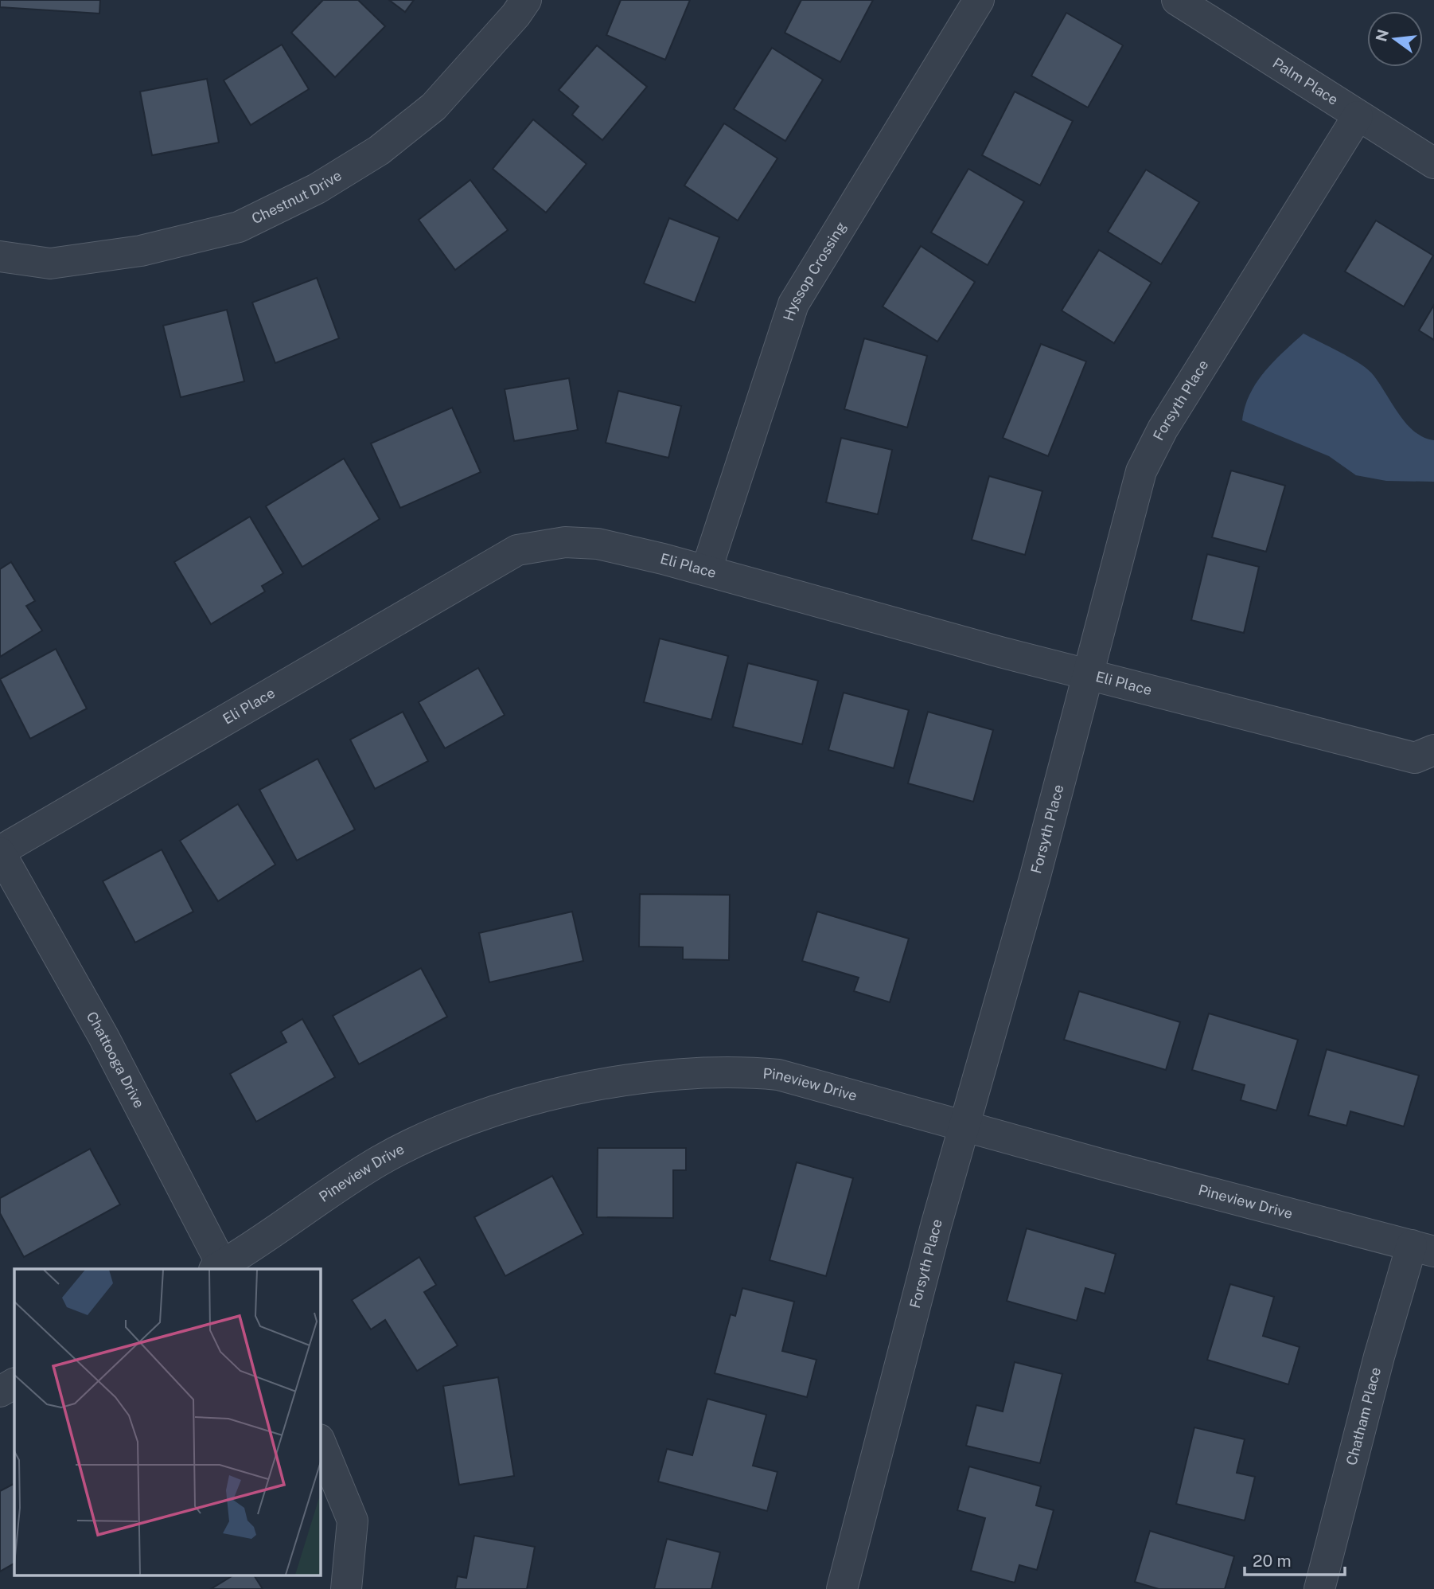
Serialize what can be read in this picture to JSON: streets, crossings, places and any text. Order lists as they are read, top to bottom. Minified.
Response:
{"streets":{"street":["Palm Place","Chestnut Drive","Hyssop Crossing","Forsyth Place","Eli Place","Chattooga Drive","Pineview Drive","Chatham Place"]},"crossings":[["Palm Place","Forsyth Place"],["Hyssop Crossing","Eli Place"],["Forsyth Place","Eli Place"],["Forsyth Place","Pineview Drive"],["Eli Place","Chattooga Drive"],["Chattooga Drive","Pineview Drive"],["Pineview Drive","Chatham Place"]],"scale_bar":"20 m","north":"left"}
